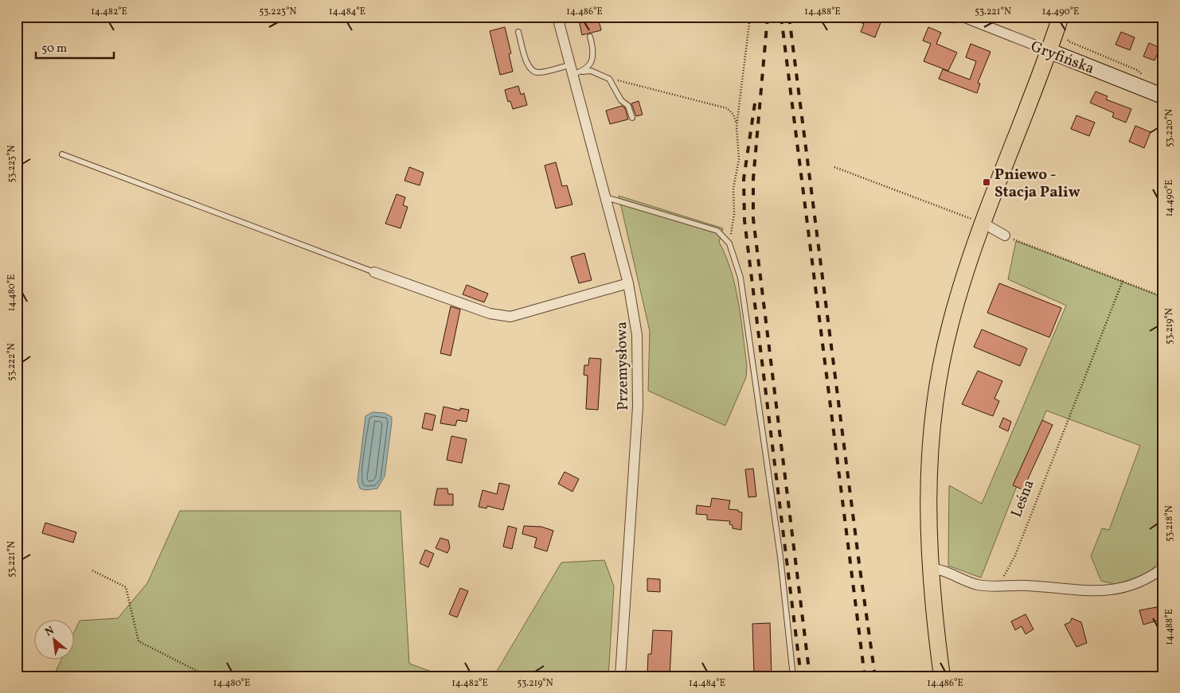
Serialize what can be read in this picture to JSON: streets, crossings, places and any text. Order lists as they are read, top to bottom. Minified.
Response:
{"streets":{"main road":["Gryfińska"],"street":["Przemysłowa"],"path":["Leśna"]},"places":{"transit":["Pniewo - Stacja Paliw"]},"scale_bar":"50 m","north":"top left","coordinates":["14.482°E","53.223°N","14.484°E","14.486°E","14.488°E","53.221°N","14.490°E","53.220°N","14.480°E","53.219°N","53.222°N","53.218°N"]}
